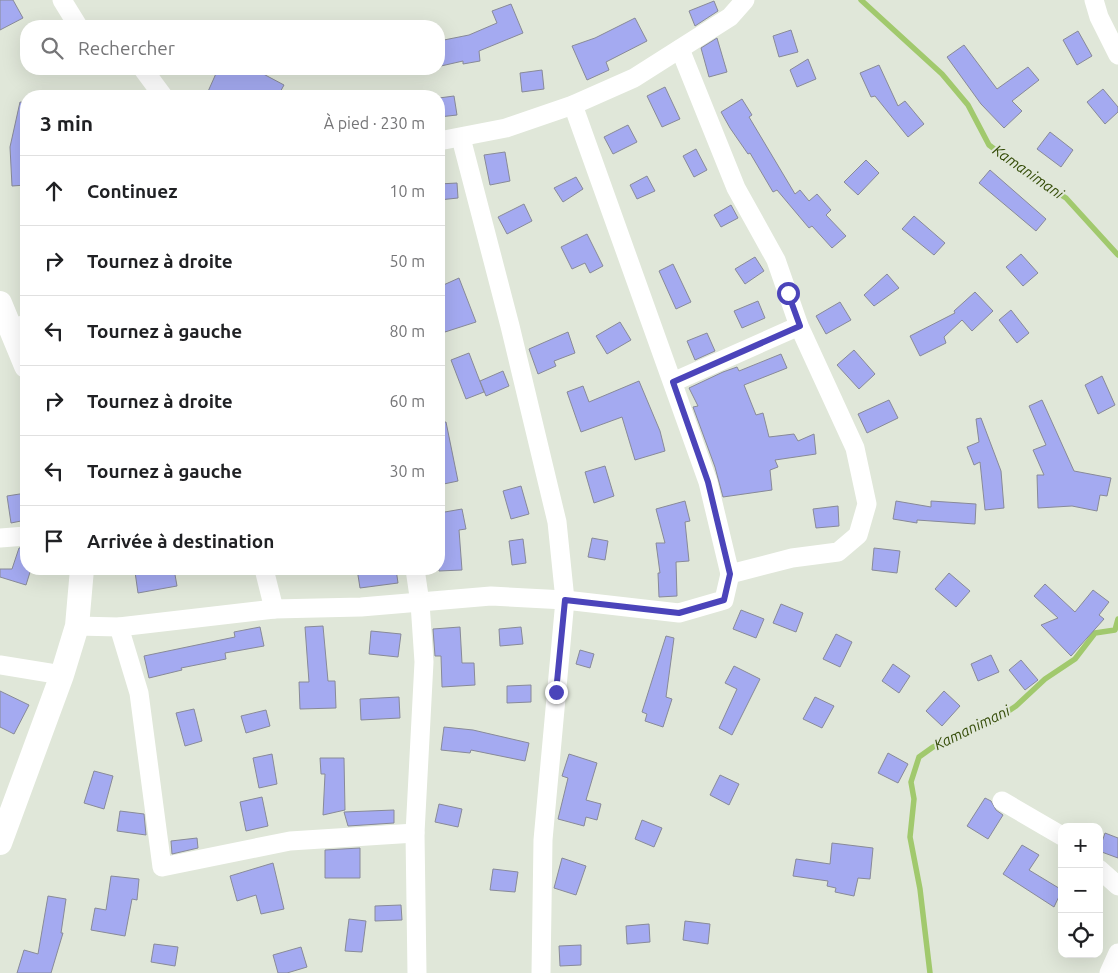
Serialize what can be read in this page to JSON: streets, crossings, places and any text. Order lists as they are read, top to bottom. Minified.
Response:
{"water":["Kamanimani"],"page":{"search":"Rechercher","heading":["3 min","À pied · 230 m"],"list":[["Continuez","10 m"],["Tournez à droite","50 m"],["Tournez à gauche","80 m"],["Tournez à droite","60 m"],["Tournez à gauche","30 m"],"Arrivée à destination"],"map_buttons":["+","−"]}}
